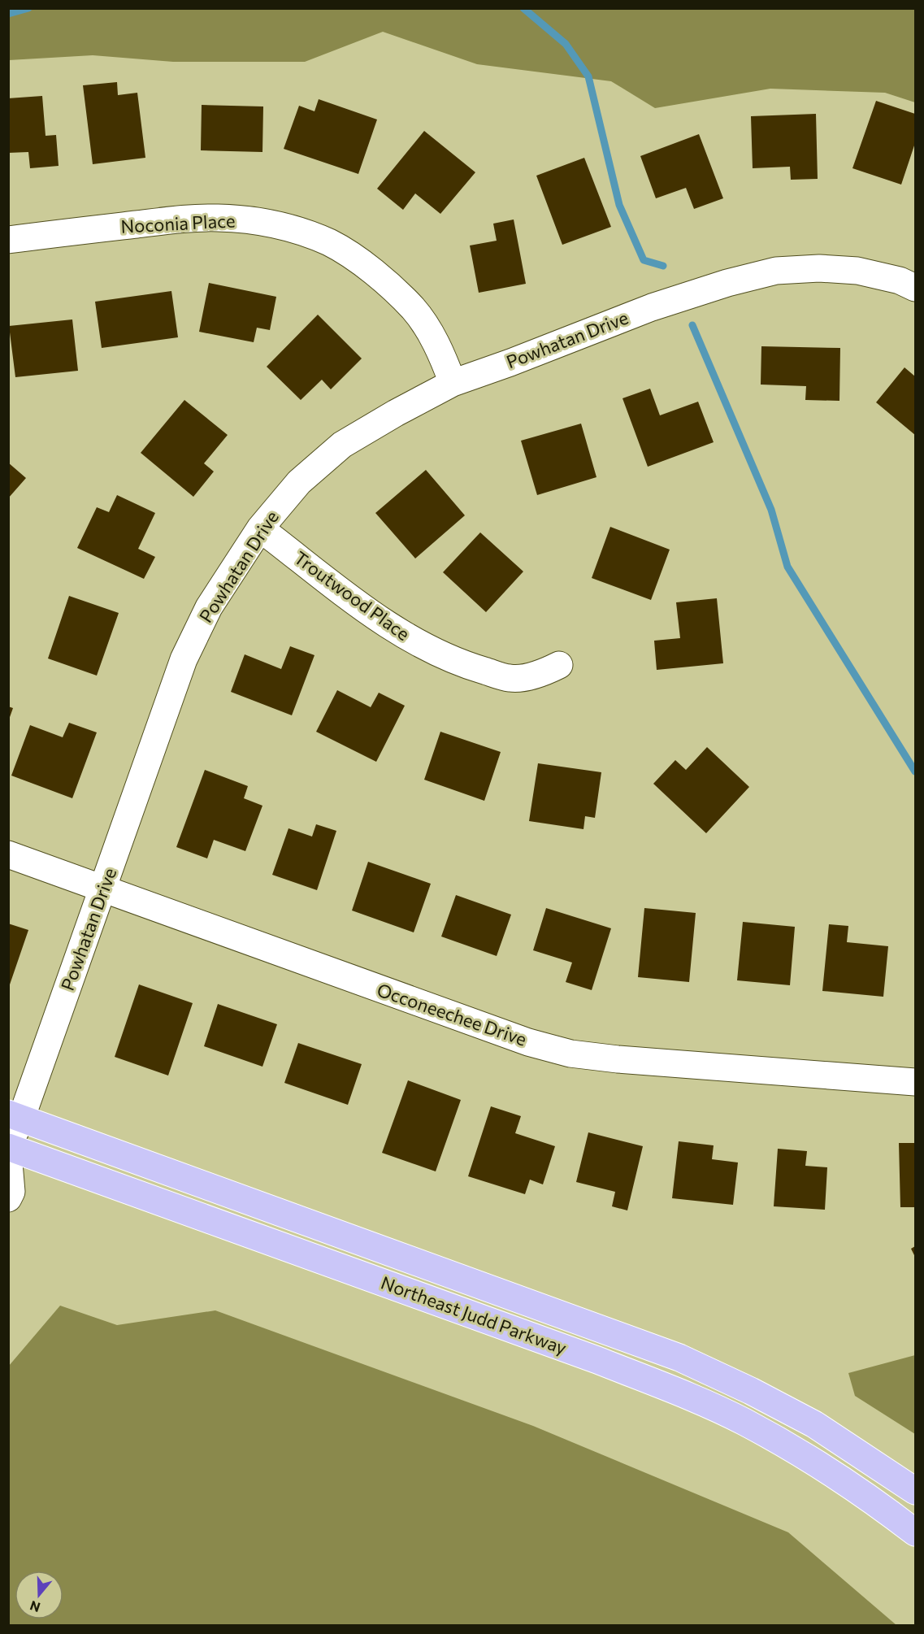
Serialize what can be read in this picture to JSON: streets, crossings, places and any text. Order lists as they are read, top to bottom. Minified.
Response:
{"streets":{"highway":["Northeast Judd Parkway"],"street":["Noconia Place","Powhatan Drive","Troutwood Place","Occoneechee Drive"]},"crossings":[["Noconia Place","Powhatan Drive"],["Powhatan Drive","Troutwood Place"],["Powhatan Drive","Occoneechee Drive"],["Powhatan Drive","Northeast Judd Parkway"]],"north":"bottom"}
